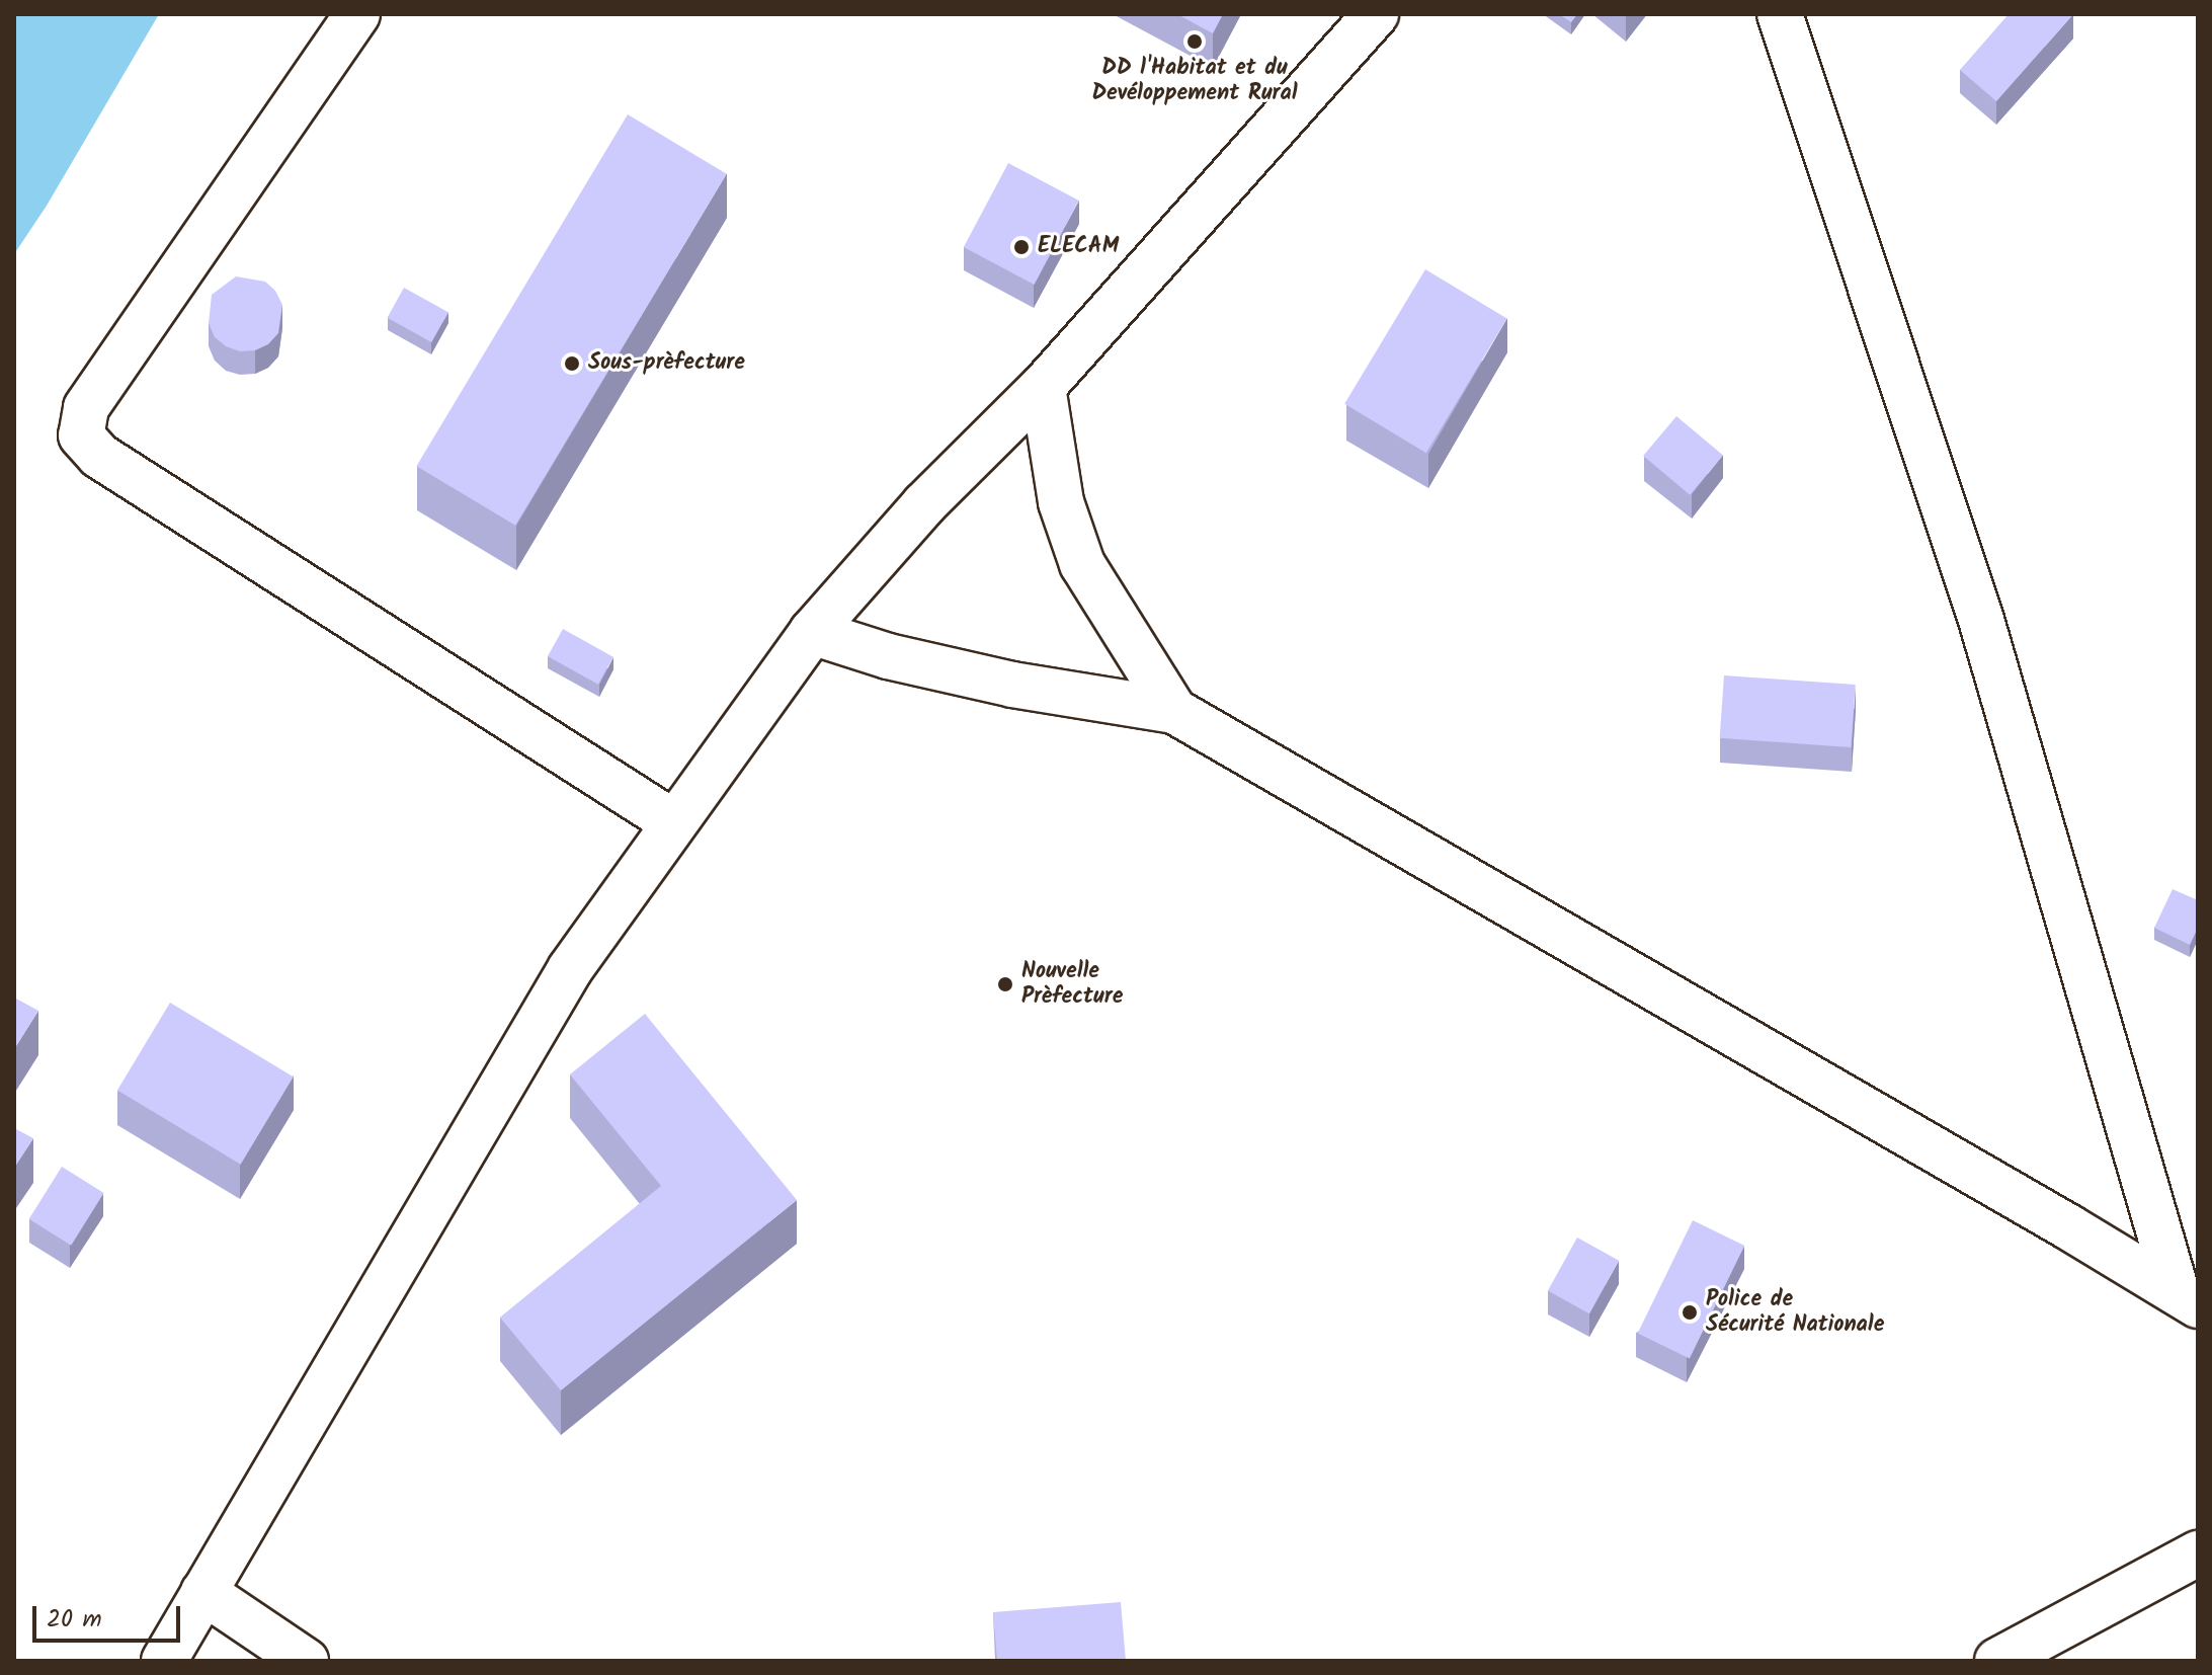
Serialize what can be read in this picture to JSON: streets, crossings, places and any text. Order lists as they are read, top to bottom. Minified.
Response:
{"places":["DD l'Habitat et du Devéloppement Rural","ELECAM","Sous-prèfecture","Nouvelle Prèfecture","Police de Sécurité Nationale"],"scale_bar":"20 m"}
